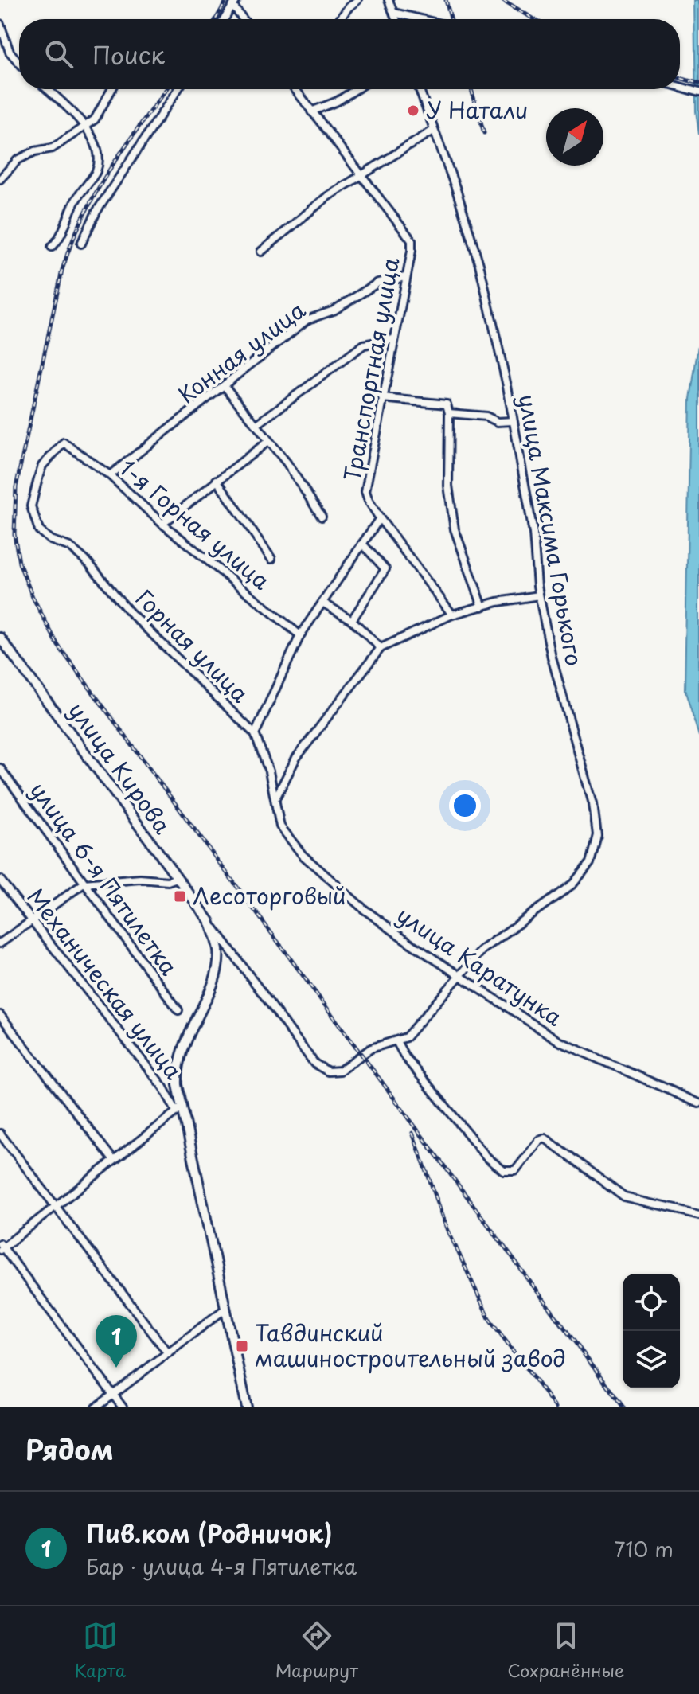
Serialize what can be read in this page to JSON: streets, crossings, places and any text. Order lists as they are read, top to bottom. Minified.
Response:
{"streets":{"main road":["улица Кирова","Механическая улица"],"street":["Конная улица","Транспортная улица","1-я Горная улица","улица Максима Горького","Горная улица","улица 6-я Пятилетка","улица Каратунка"]},"crossings":[["Конная улица","Транспортная улица"],["Конная улица","1-я Горная улица"],["1-я Горная улица","Горная улица"],["улица Максима Горького","улица Кирова"],["улица Максима Горького","улица Каратунка"],["Горная улица","улица Каратунка"],["улица Кирова","Механическая улица"]],"places":{"other":["У Натали"],"transit":["Лесоторговый","Тавдинский машиностроительный завод"]},"north":"top right","page":{"search":"Поиск","pins":"1","heading":"Рядом","list":[{"mark":"1","name":"Пив.ком (Родничок)","note":"Бар · улица 4-я Пятилетка","value":"710 m"}],"nav":["Карта","Маршрут","Сохранённые"]}}
